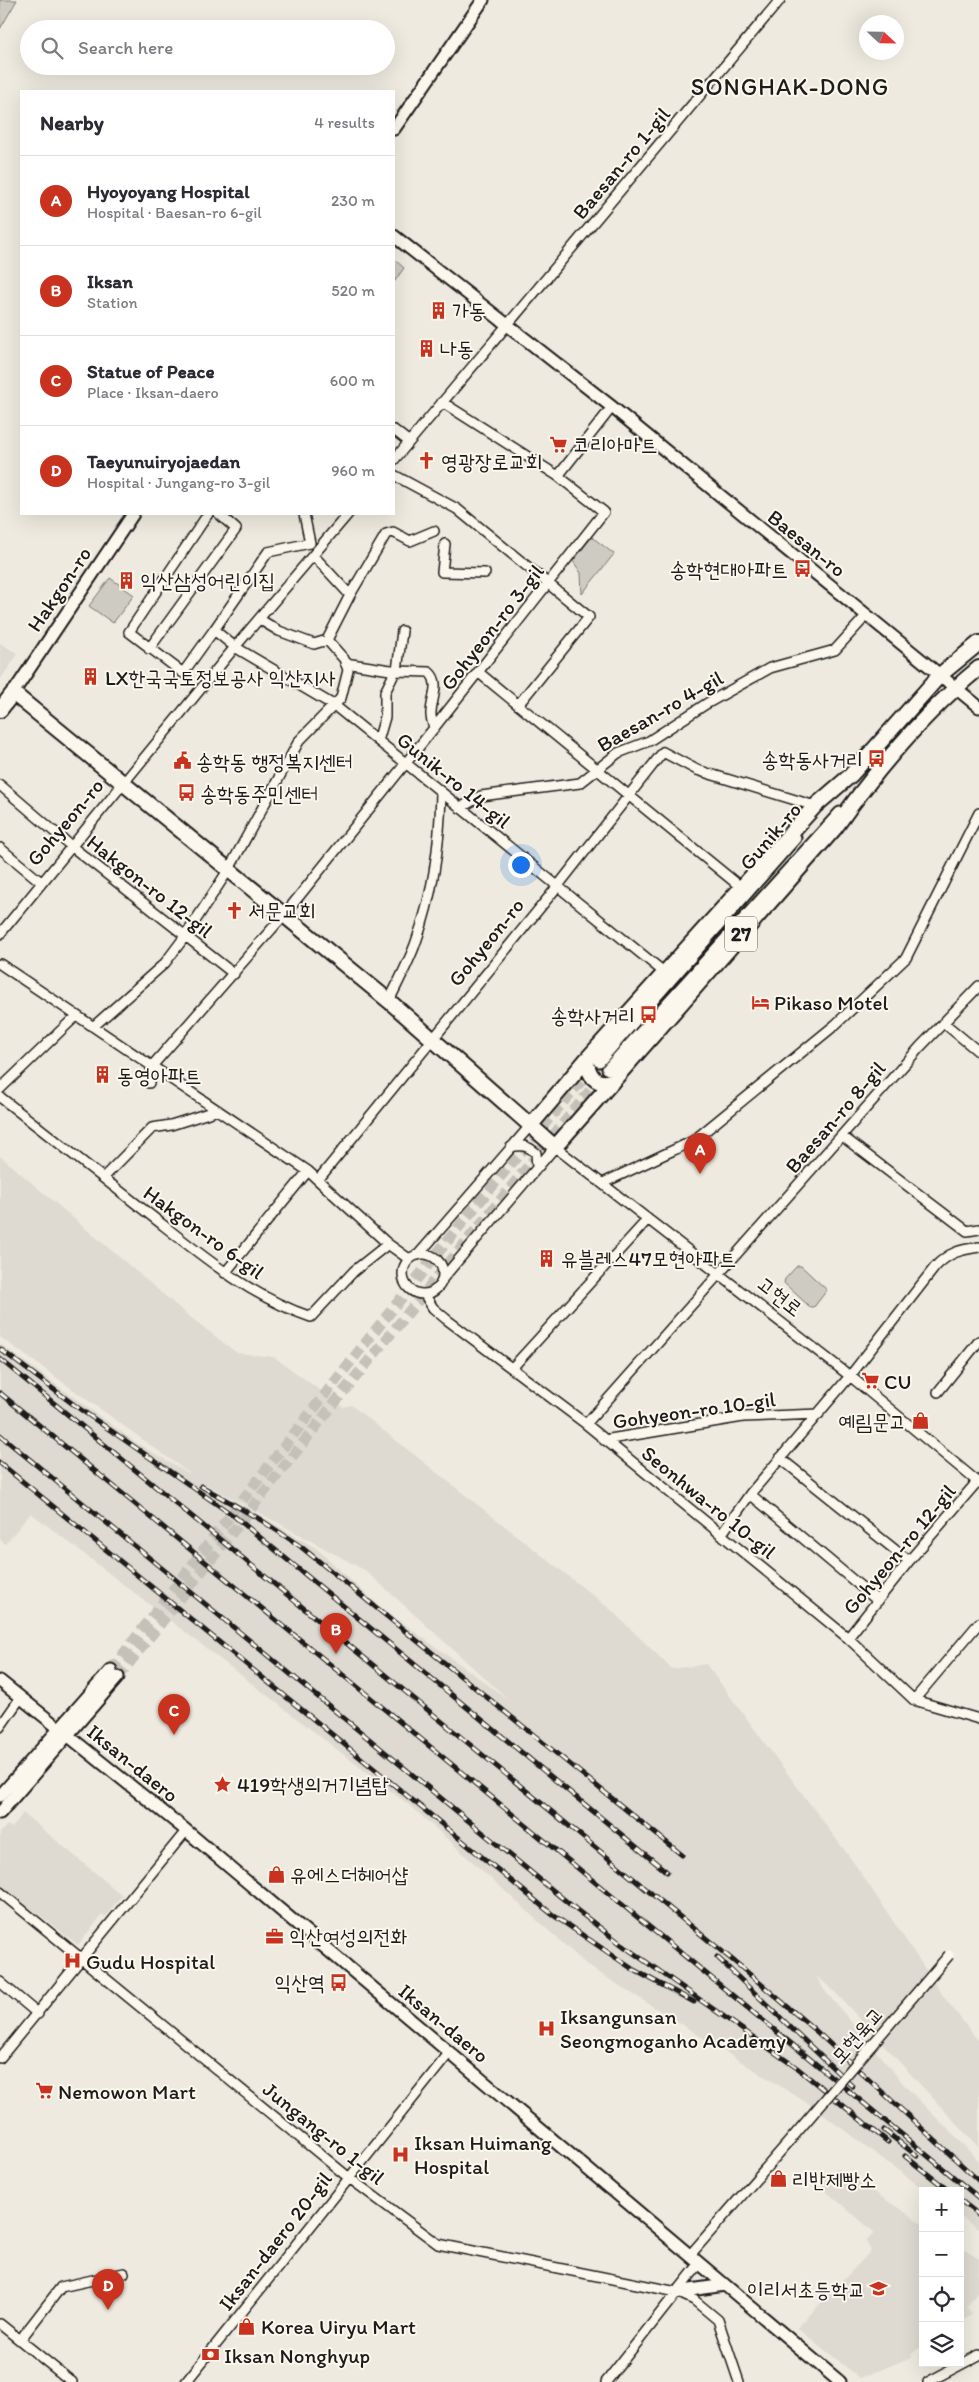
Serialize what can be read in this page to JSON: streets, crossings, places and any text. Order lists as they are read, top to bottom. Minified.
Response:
{"streets":{"main road":["Hakgon-ro","Gohyeon-ro","Gunik-ro","27","고현로"],"street":["Baesan-ro 1-gil","Baesan-ro","Gohyeon-ro 3-gil","Baesan-ro 4-gil","Gunik-ro 14-gil","Hakgon-ro 12-gil","Baesan-ro 8-gil","Hakgon-ro 6-gil","Gohyeon-ro 10-gil","Seonhwa-ro 10-gil","Gohyeon-ro 12-gil","Iksan-daero","모현육교","Jungang-ro 1-gil","Iksan-daero 20-gil"]},"crossings":[["Baesan-ro 1-gil","Baesan-ro"],["Baesan-ro 1-gil","Gohyeon-ro 3-gil"],["Baesan-ro","Baesan-ro 4-gil"],["Baesan-ro","Gunik-ro"],["Baesan-ro","27"],["Hakgon-ro","Gohyeon-ro"],["Gohyeon-ro 3-gil","Gunik-ro 14-gil"],["Gohyeon-ro 3-gil","Gohyeon-ro"],["Baesan-ro 4-gil","Gunik-ro 14-gil"],["Gunik-ro 14-gil","Gohyeon-ro"],["Gunik-ro 14-gil","27"],["Gohyeon-ro","Gunik-ro"],["Gohyeon-ro","Hakgon-ro 12-gil"],["Gohyeon-ro","27"],["Gohyeon-ro","고현로"],["Gunik-ro","27"],["27","고현로"],["Baesan-ro 8-gil","고현로"],["Baesan-ro 8-gil","Seonhwa-ro 10-gil"],["고현로","Gohyeon-ro 12-gil"],["Gohyeon-ro 10-gil","Seonhwa-ro 10-gil"],["Seonhwa-ro 10-gil","Gohyeon-ro 12-gil"],["Iksan-daero","모현육교"],["Iksan-daero","Iksan-daero 20-gil"],["Jungang-ro 1-gil","Iksan-daero 20-gil"]],"districts":["SONGHAK-DONG"],"places":{"building":["가동","나동","익산삼성어린이집","LX한국국토정보공사 익산지사","동영아파트","유블레스47모현아파트"],"supermarket":["코리아마트","CU","Nemowon Mart"],"church":["영광장로교회","서문교회"],"bus stop":["송학현대아파트","송학동사거리","송학동주민센터","송학사거리","익산역"],"public building":["송학동 행정복지센터"],"hotel":["Pikaso Motel"],"shop":["예림문고","유에스더헤어샵","리반제빵소","Korea Uiryu Mart"],"place":["419학생의거기념탑"],"office":["익산여성의전화"],"hospital":["Gudu Hospital","Iksangunsan Seongmoganho Academy","Iksan Huimang Hospital"],"school or university":["이리서초등학교"],"bank":["Iksan Nonghyup"]},"north":"right","page":{"search":"Search here","heading":["Nearby","4 results"],"list":[{"mark":"A","name":"Hyoyoyang Hospital","note":"Hospital · Baesan-ro 6-gil","value":"230 m"},{"mark":"B","name":"Iksan","note":"Station","value":"520 m"},{"mark":"C","name":"Statue of Peace","note":"Place · Iksan-daero","value":"600 m"},{"mark":"D","name":"Taeyunuiryojaedan","note":"Hospital · Jungang-ro 3-gil","value":"960 m"}],"pins":["A","B","C","D"],"map_buttons":["+","−"]}}
